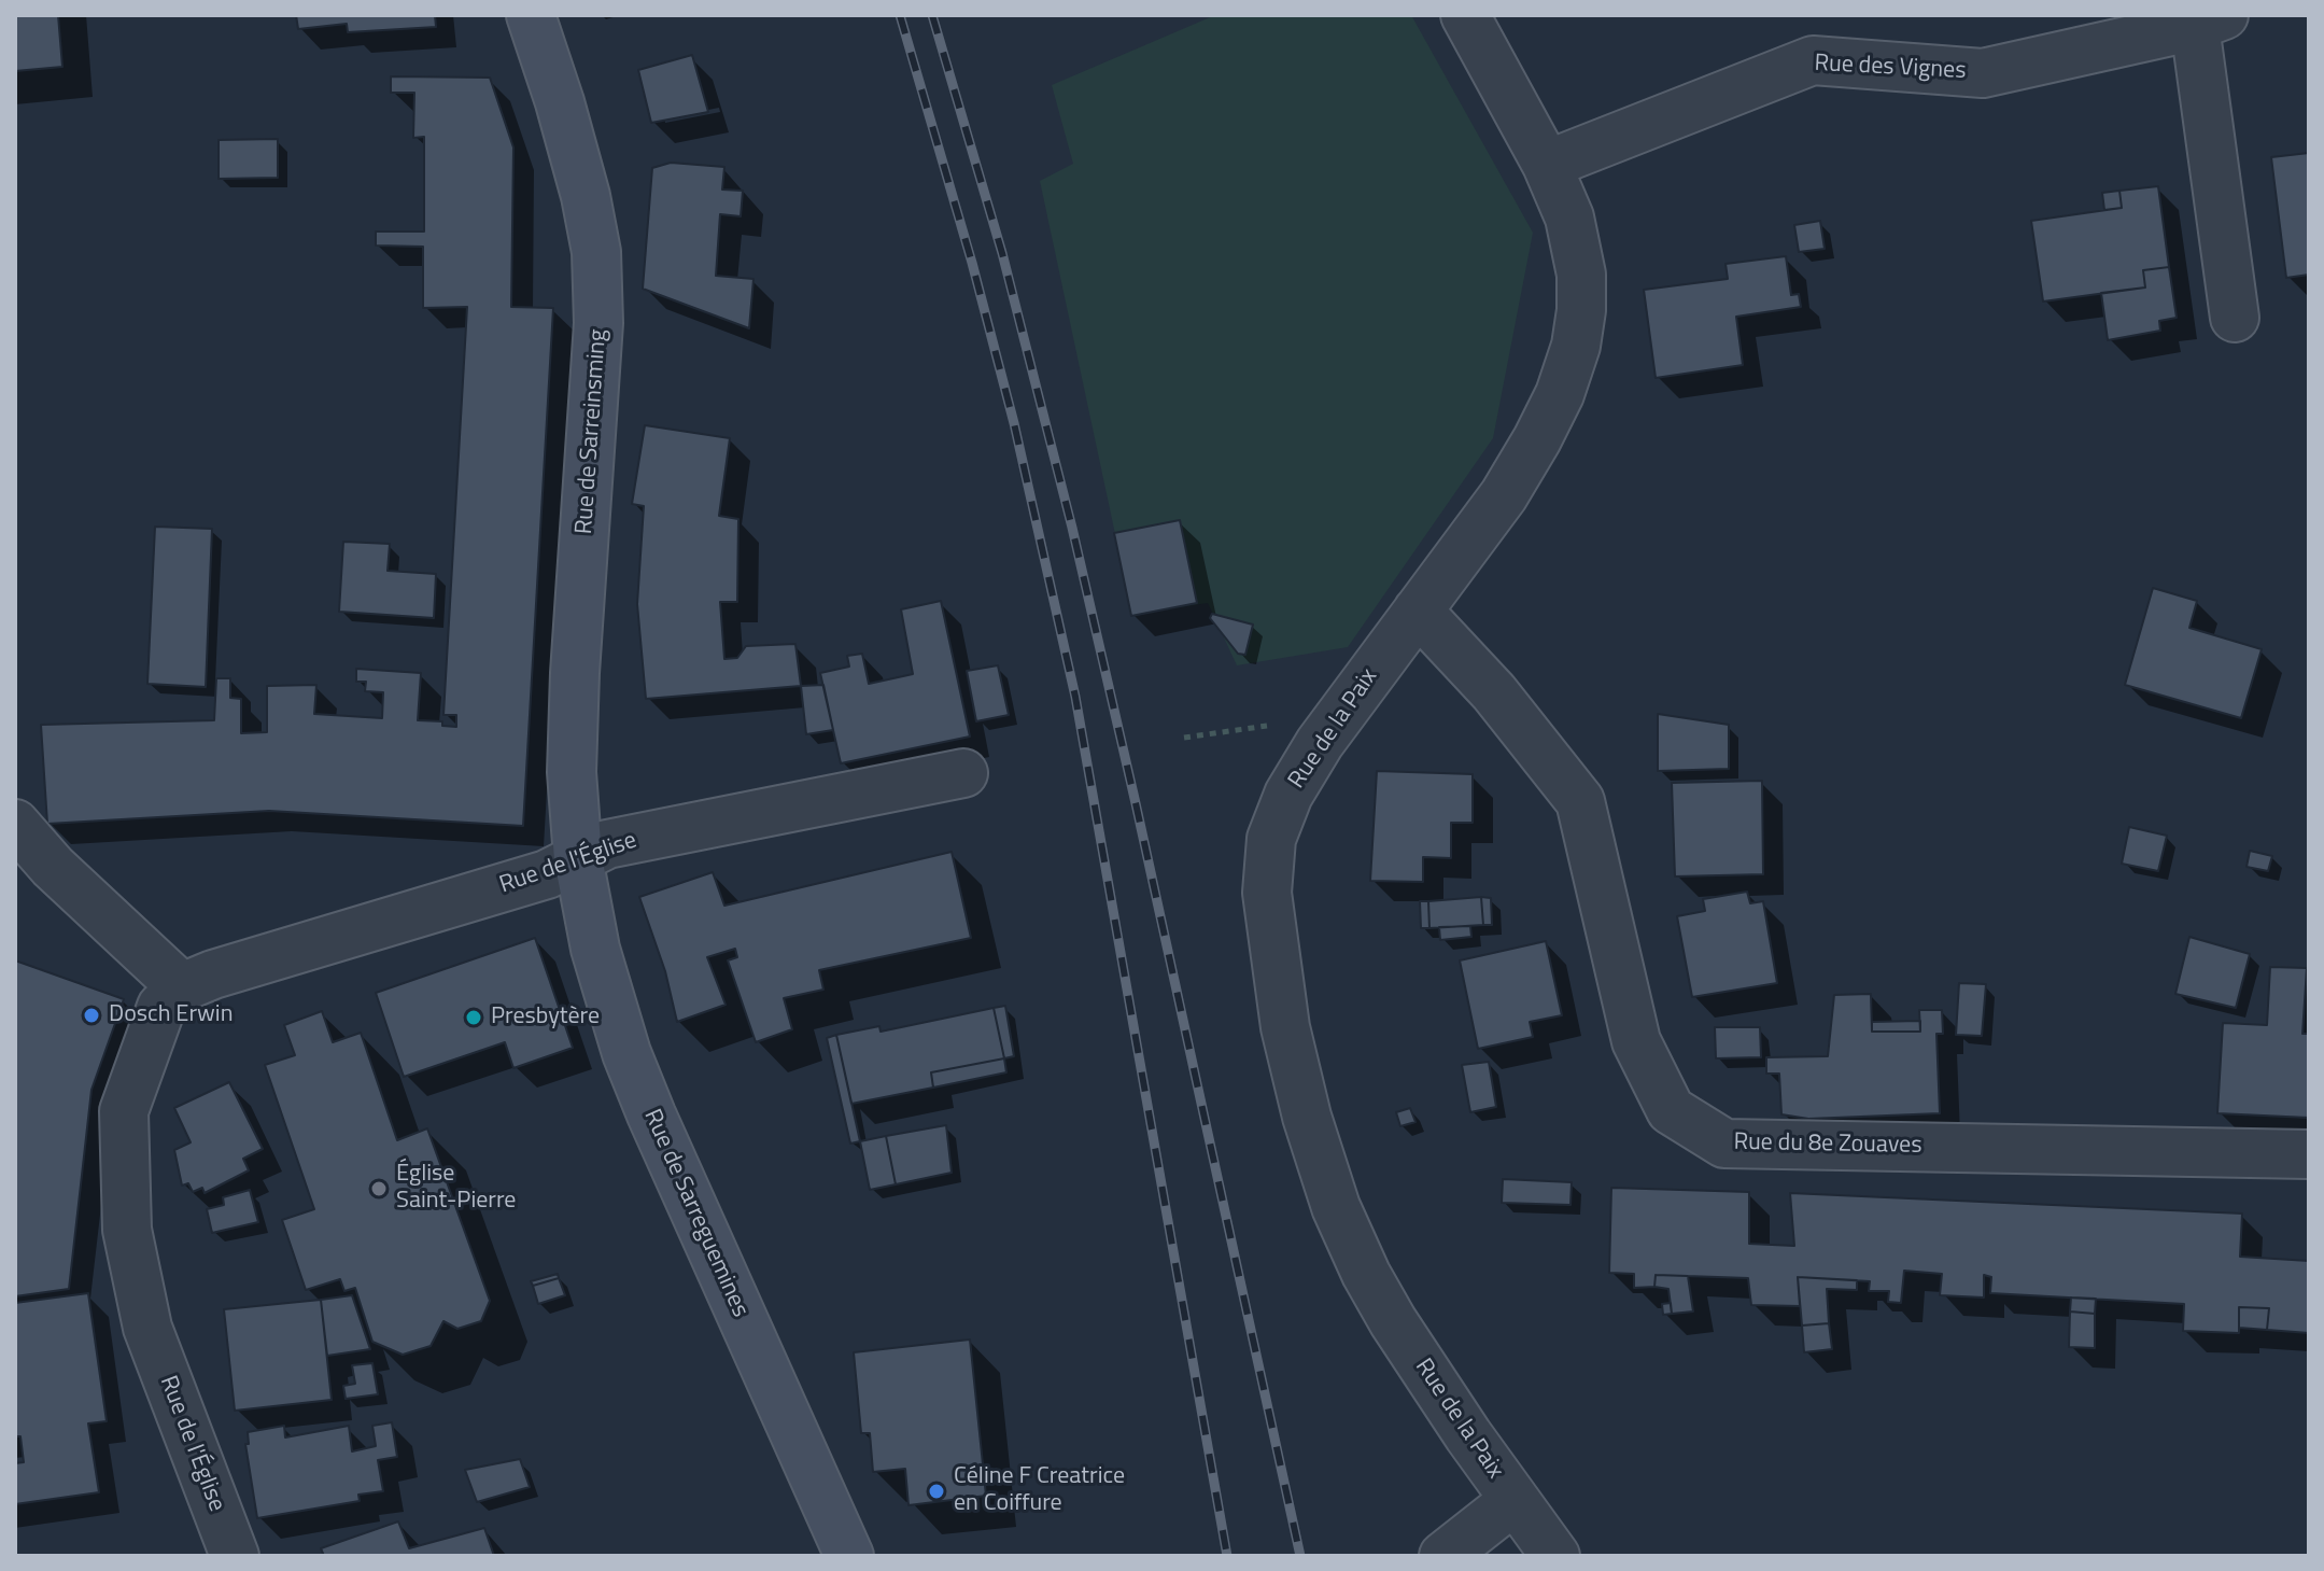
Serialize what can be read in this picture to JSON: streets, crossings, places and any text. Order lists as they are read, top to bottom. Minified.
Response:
{"streets":{"street":["Rue des Vignes","Rue de Sarreinsming","Rue de la Paix","Rue de l'Église","Rue du 8e Zouaves","Rue de Sarreguemines"]},"crossings":[["Rue des Vignes","Rue de la Paix"],["Rue de Sarreinsming","Rue de l'Église"],["Rue de Sarreinsming","Rue de Sarreguemines"],["Rue de la Paix","Rue du 8e Zouaves"],["Rue de l'Église","Rue de Sarreguemines"]],"places":["Dosch Erwin","Presbytère","Église Saint-Pierre","Céline F Creatrice en Coiffure"]}
